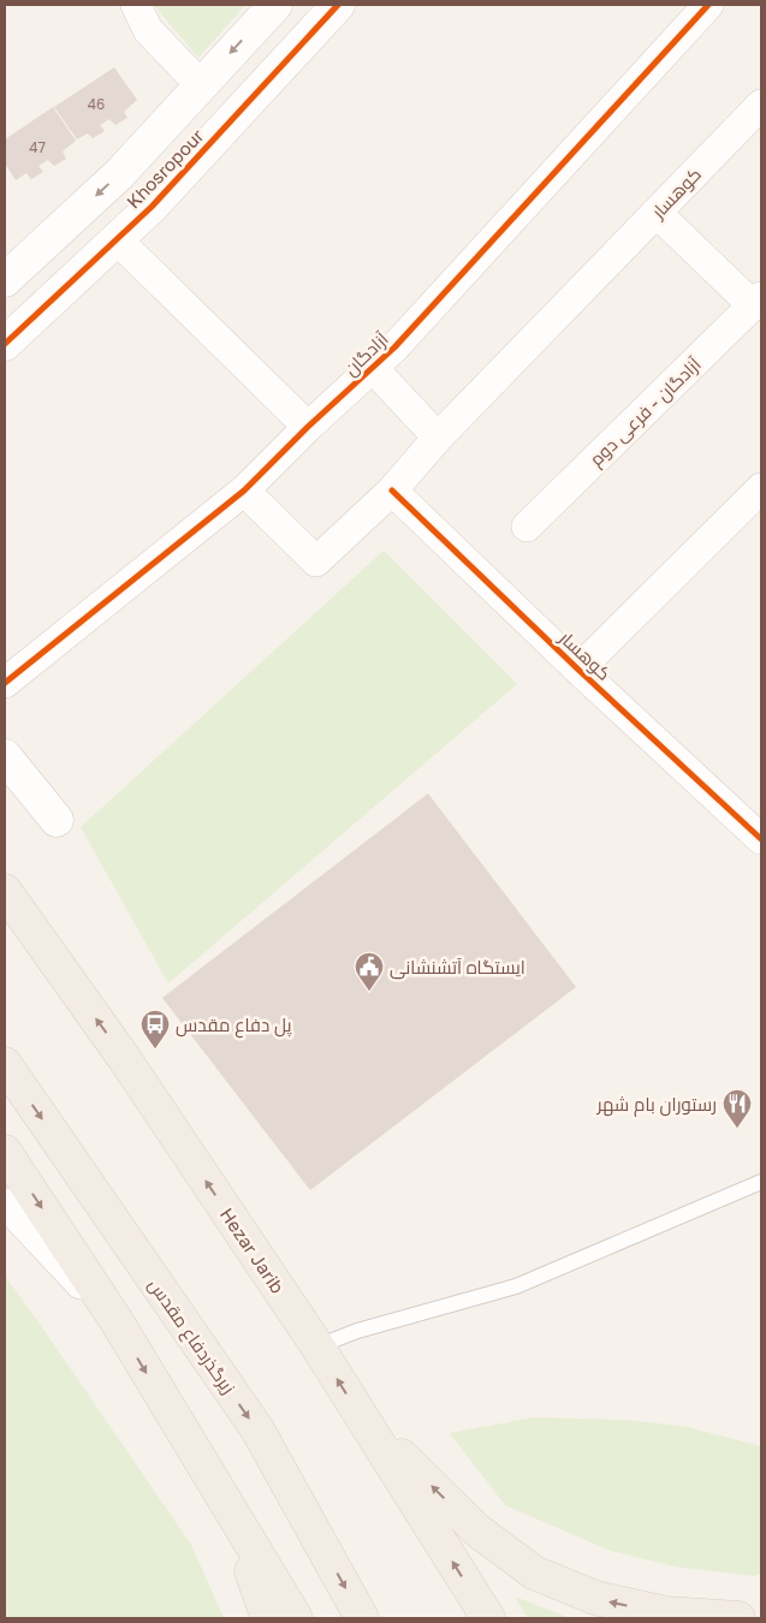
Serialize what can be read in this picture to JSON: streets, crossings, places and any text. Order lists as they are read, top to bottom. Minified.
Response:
{"streets":{"main road":["Hezar Jarib","زیرگذردفاع مقدس"],"street":["Khosropour","کوهسار","آزادگان","آزادگان - فرعی دوم"]},"crossings":[["کوهسار","آزادگان"]],"places":{"public building":["ایستگاه آتشنشانی"],"bus stop":["پل دفاع مقدس"],"restaurant":["رستوران بام شهر"]},"house_numbers":["46","47"]}
